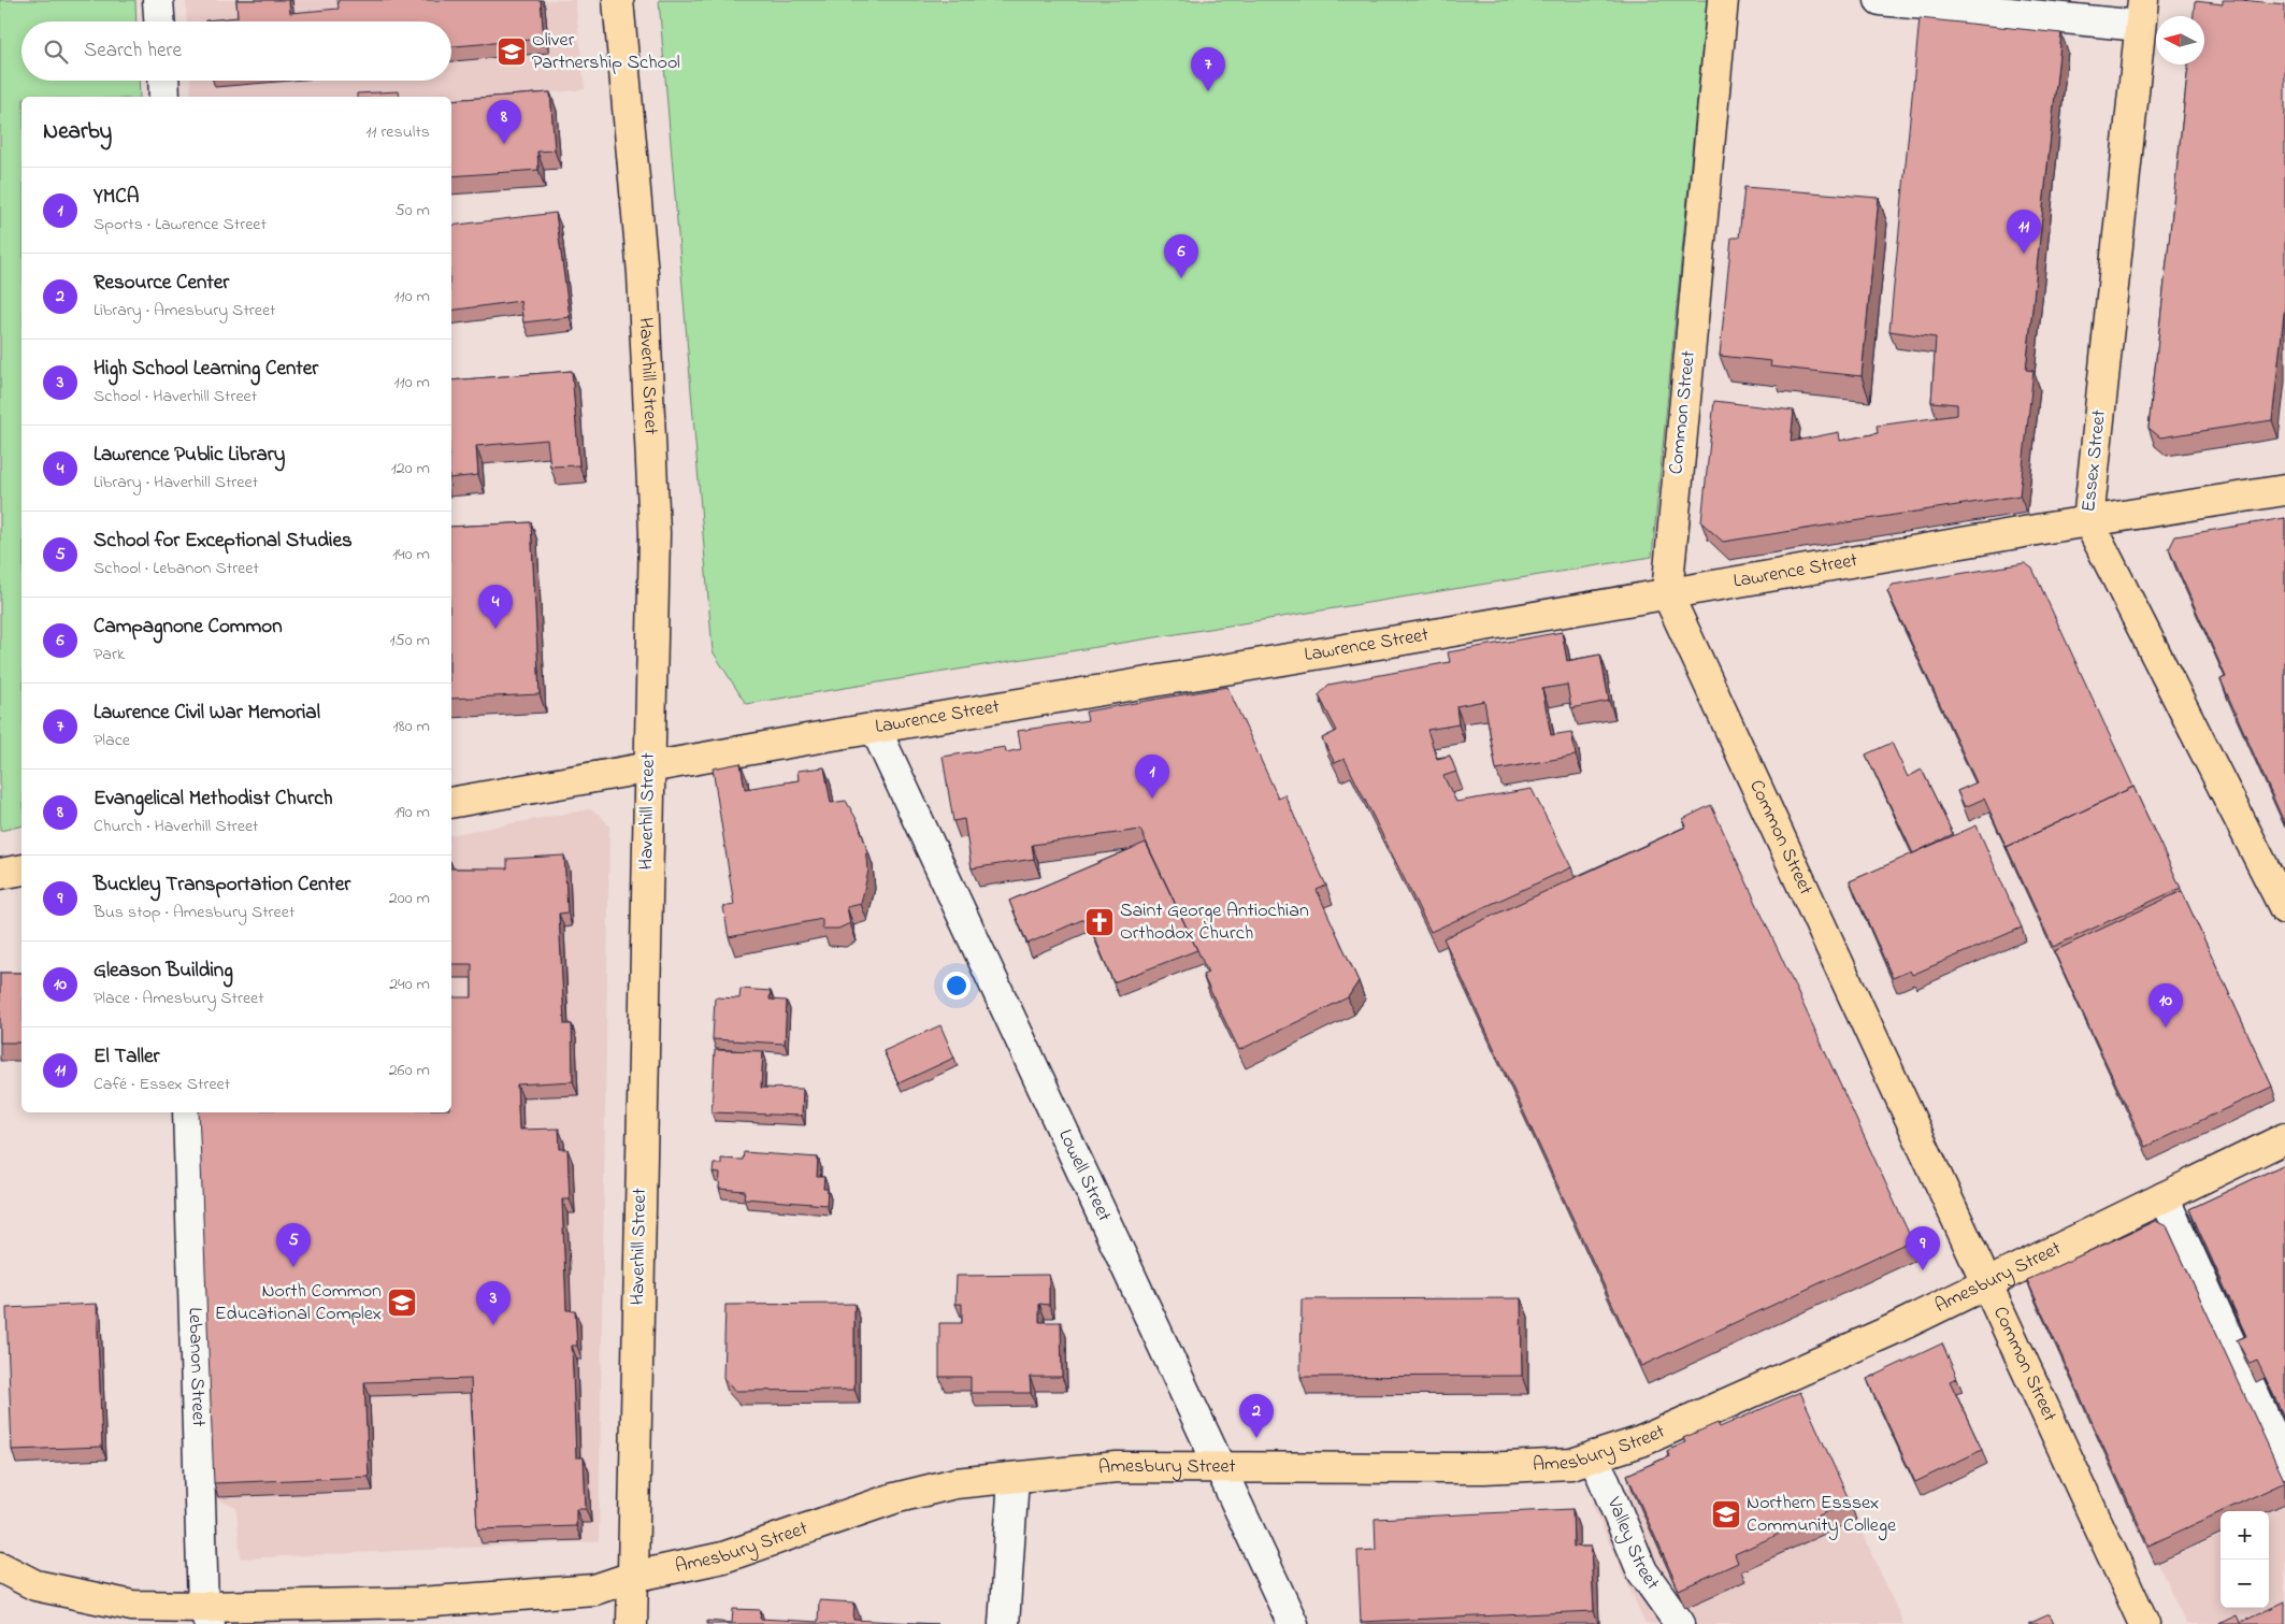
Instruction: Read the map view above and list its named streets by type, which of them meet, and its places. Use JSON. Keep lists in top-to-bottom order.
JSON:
{
  "streets": {
    "main road": [
      "Haverhill Street",
      "Common Street",
      "Essex Street",
      "Lawrence Street",
      "Amesbury Street"
    ],
    "street": ["Lowell Street", "Lebanon Street", "Valley Street"]
  },
  "crossings": [
    ["Haverhill Street", "Lawrence Street"],
    ["Haverhill Street", "Amesbury Street"],
    ["Common Street", "Lawrence Street"],
    ["Common Street", "Amesbury Street"],
    ["Essex Street", "Lawrence Street"],
    ["Lawrence Street", "Lowell Street"],
    ["Lowell Street", "Amesbury Street"],
    ["Amesbury Street", "Lebanon Street"],
    ["Amesbury Street", "Valley Street"]
  ],
  "places": {
    "school or university": ["Oliver Partnership School", "North Common Educational Complex", "Northern Esssex Community College"],
    "church": ["Saint George Antiochian Orthodox Church"]
  },
  "north": "left",
  "page": {
    "search": "Search here",
    "pins": [
      "7",
      "8",
      "11",
      "6",
      "4",
      "1",
      "10",
      "5",
      "9",
      "3",
      "2"
    ],
    "heading": ["Nearby", "11 results"],
    "list": [
      {
        "mark": "1",
        "name": "YMCA",
        "note": "Sports · Lawrence Street",
        "value": "50 m"
      },
      {
        "mark": "2",
        "name": "Resource Center",
        "note": "Library · Amesbury Street",
        "value": "110 m"
      },
      {
        "mark": "3",
        "name": "High School Learning Center",
        "note": "School · Haverhill Street",
        "value": "110 m"
      },
      {
        "mark": "4",
        "name": "Lawrence Public Library",
        "note": "Library · Haverhill Street",
        "value": "120 m"
      },
      {
        "mark": "5",
        "name": "School for Exceptional Studies",
        "note": "School · Lebanon Street",
        "value": "140 m"
      },
      {
        "mark": "6",
        "name": "Campagnone Common",
        "note": "Park",
        "value": "150 m"
      },
      {
        "mark": "7",
        "name": "Lawrence Civil War Memorial",
        "note": "Place",
        "value": "180 m"
      },
      {
        "mark": "8",
        "name": "Evangelical Methodist Church",
        "note": "Church · Haverhill Street",
        "value": "190 m"
      },
      {
        "mark": "9",
        "name": "Buckley Transportation Center",
        "note": "Bus stop · Amesbury Street",
        "value": "200 m"
      },
      {
        "mark": "10",
        "name": "Gleason Building",
        "note": "Place · Amesbury Street",
        "value": "240 m"
      },
      {
        "mark": "11",
        "name": "El Taller",
        "note": "Café · Essex Street",
        "value": "260 m"
      }
    ],
    "map_buttons": ["+", "−"]
  }
}
